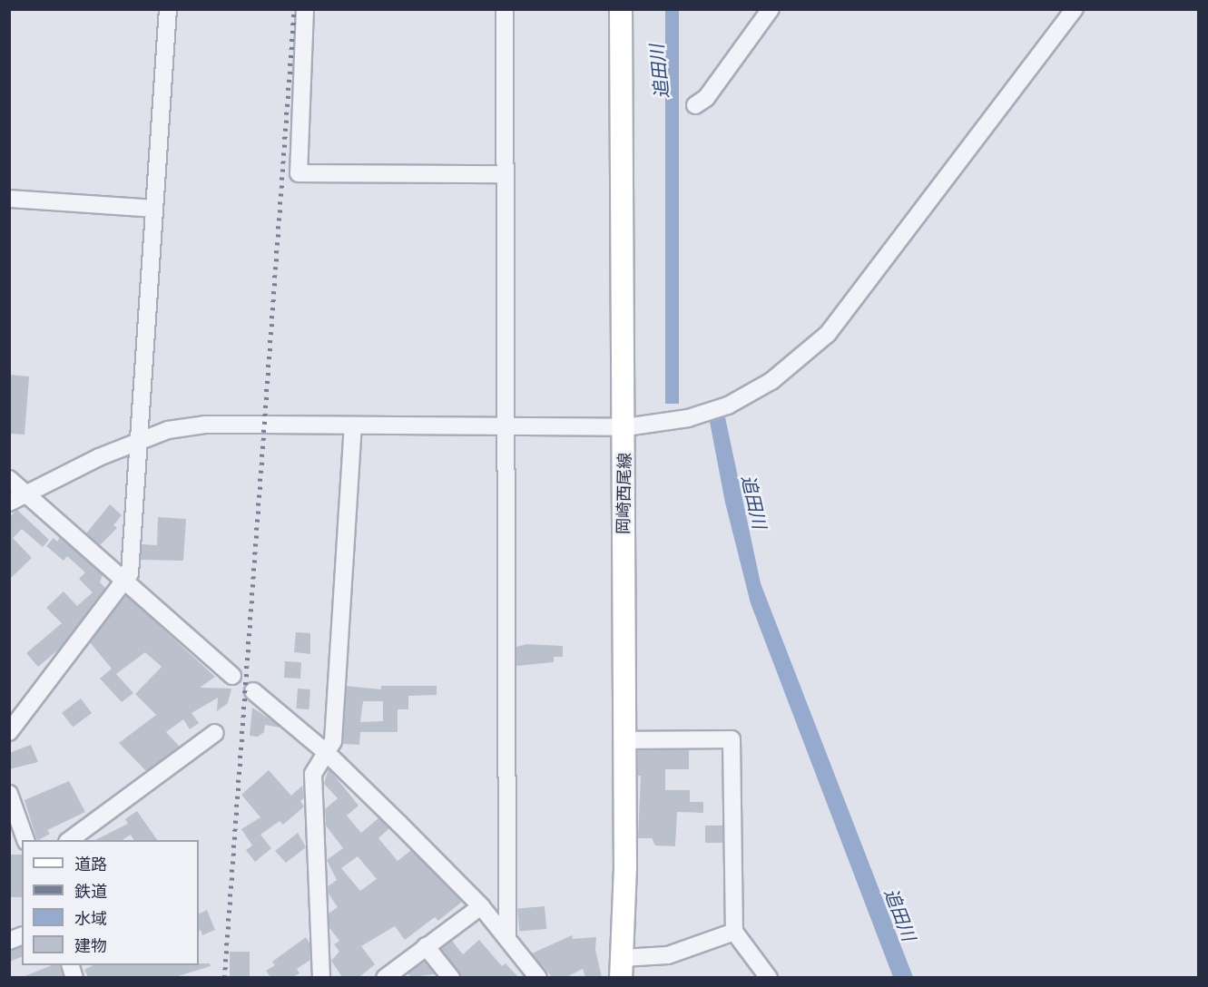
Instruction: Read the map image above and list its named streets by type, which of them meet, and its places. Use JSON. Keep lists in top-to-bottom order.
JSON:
{
  "streets": {
    "main road": ["岡崎西尾線"]
  },
  "water": ["追田川"],
  "legend": [
    "道路",
    "鉄道",
    "水域",
    "建物"
  ]
}
